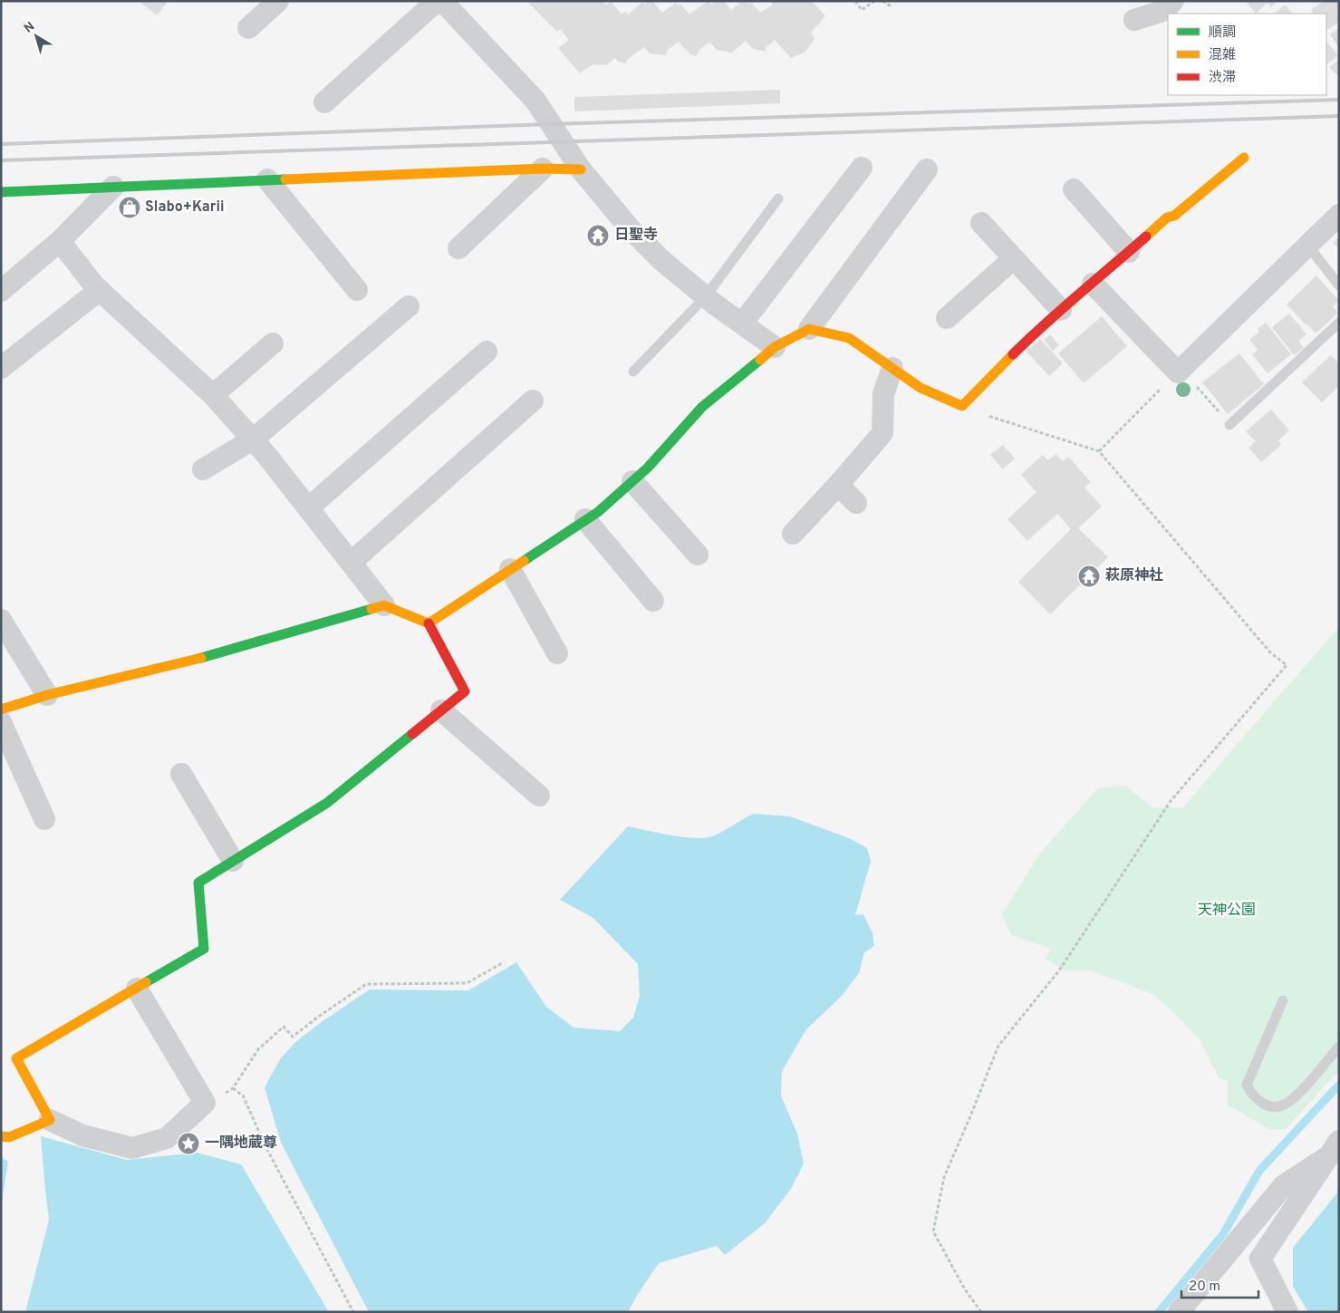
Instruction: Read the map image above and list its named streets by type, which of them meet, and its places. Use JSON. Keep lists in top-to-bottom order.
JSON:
{
  "parks": ["天神公園"],
  "places": {
    "shop": ["Slabo+Karii"],
    "temple": ["日聖寺", "萩原神社"],
    "place": ["一隅地蔵尊"]
  },
  "legend": ["順調", "混雑", "渋滞"],
  "scale_bar": "20 m",
  "north": "top left"
}
